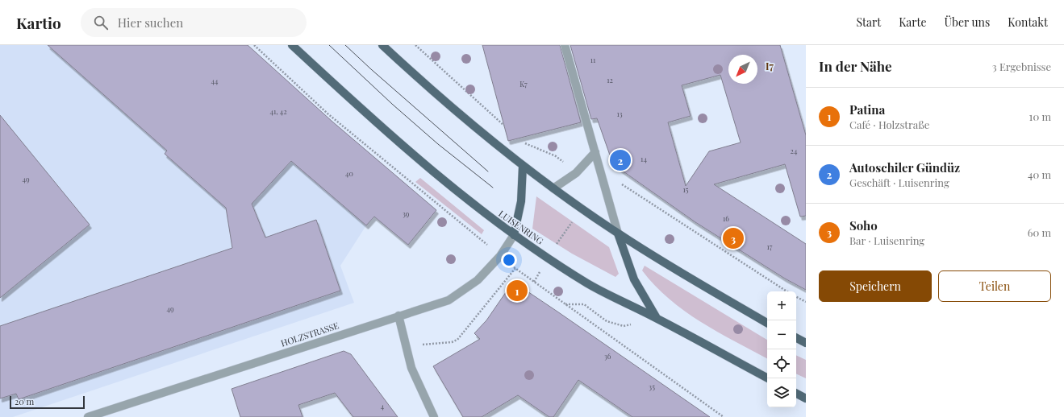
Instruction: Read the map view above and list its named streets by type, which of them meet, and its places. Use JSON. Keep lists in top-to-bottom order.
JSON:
{
  "streets": {
    "main road": ["LUISENRING"],
    "street": ["HOLZSTRASSE"]
  },
  "crossings": [
    ["LUISENRING", "HOLZSTRASSE"]
  ],
  "districts": ["I7"],
  "house_numbers": [
    "11",
    "12",
    "44",
    "K7",
    "41, 42",
    "13",
    "24",
    "14",
    "40",
    "49",
    "15",
    "39",
    "16",
    "17",
    "49",
    "36",
    "35",
    "4"
  ],
  "scale_bar": "20 m",
  "north": "bottom left",
  "page": {
    "header": "Kartio",
    "search": "Hier suchen",
    "nav": [
      "Start",
      "Karte",
      "Über uns",
      "Kontakt"
    ],
    "heading": ["In der Nähe", "3 Ergebnisse"],
    "list": [
      {
        "mark": "1",
        "name": "Patina",
        "note": "Café · Holzstraße",
        "value": "10 m"
      },
      {
        "mark": "2",
        "name": "Autoschiler Gündüz",
        "note": "Geschäft · Luisenring",
        "value": "40 m"
      },
      {
        "mark": "3",
        "name": "Soho",
        "note": "Bar · Luisenring",
        "value": "60 m"
      }
    ],
    "pins": ["2", "3", "1"],
    "buttons": ["Speichern", "Teilen"],
    "map_buttons": ["+", "−"],
    "scale": "20 m"
  }
}
